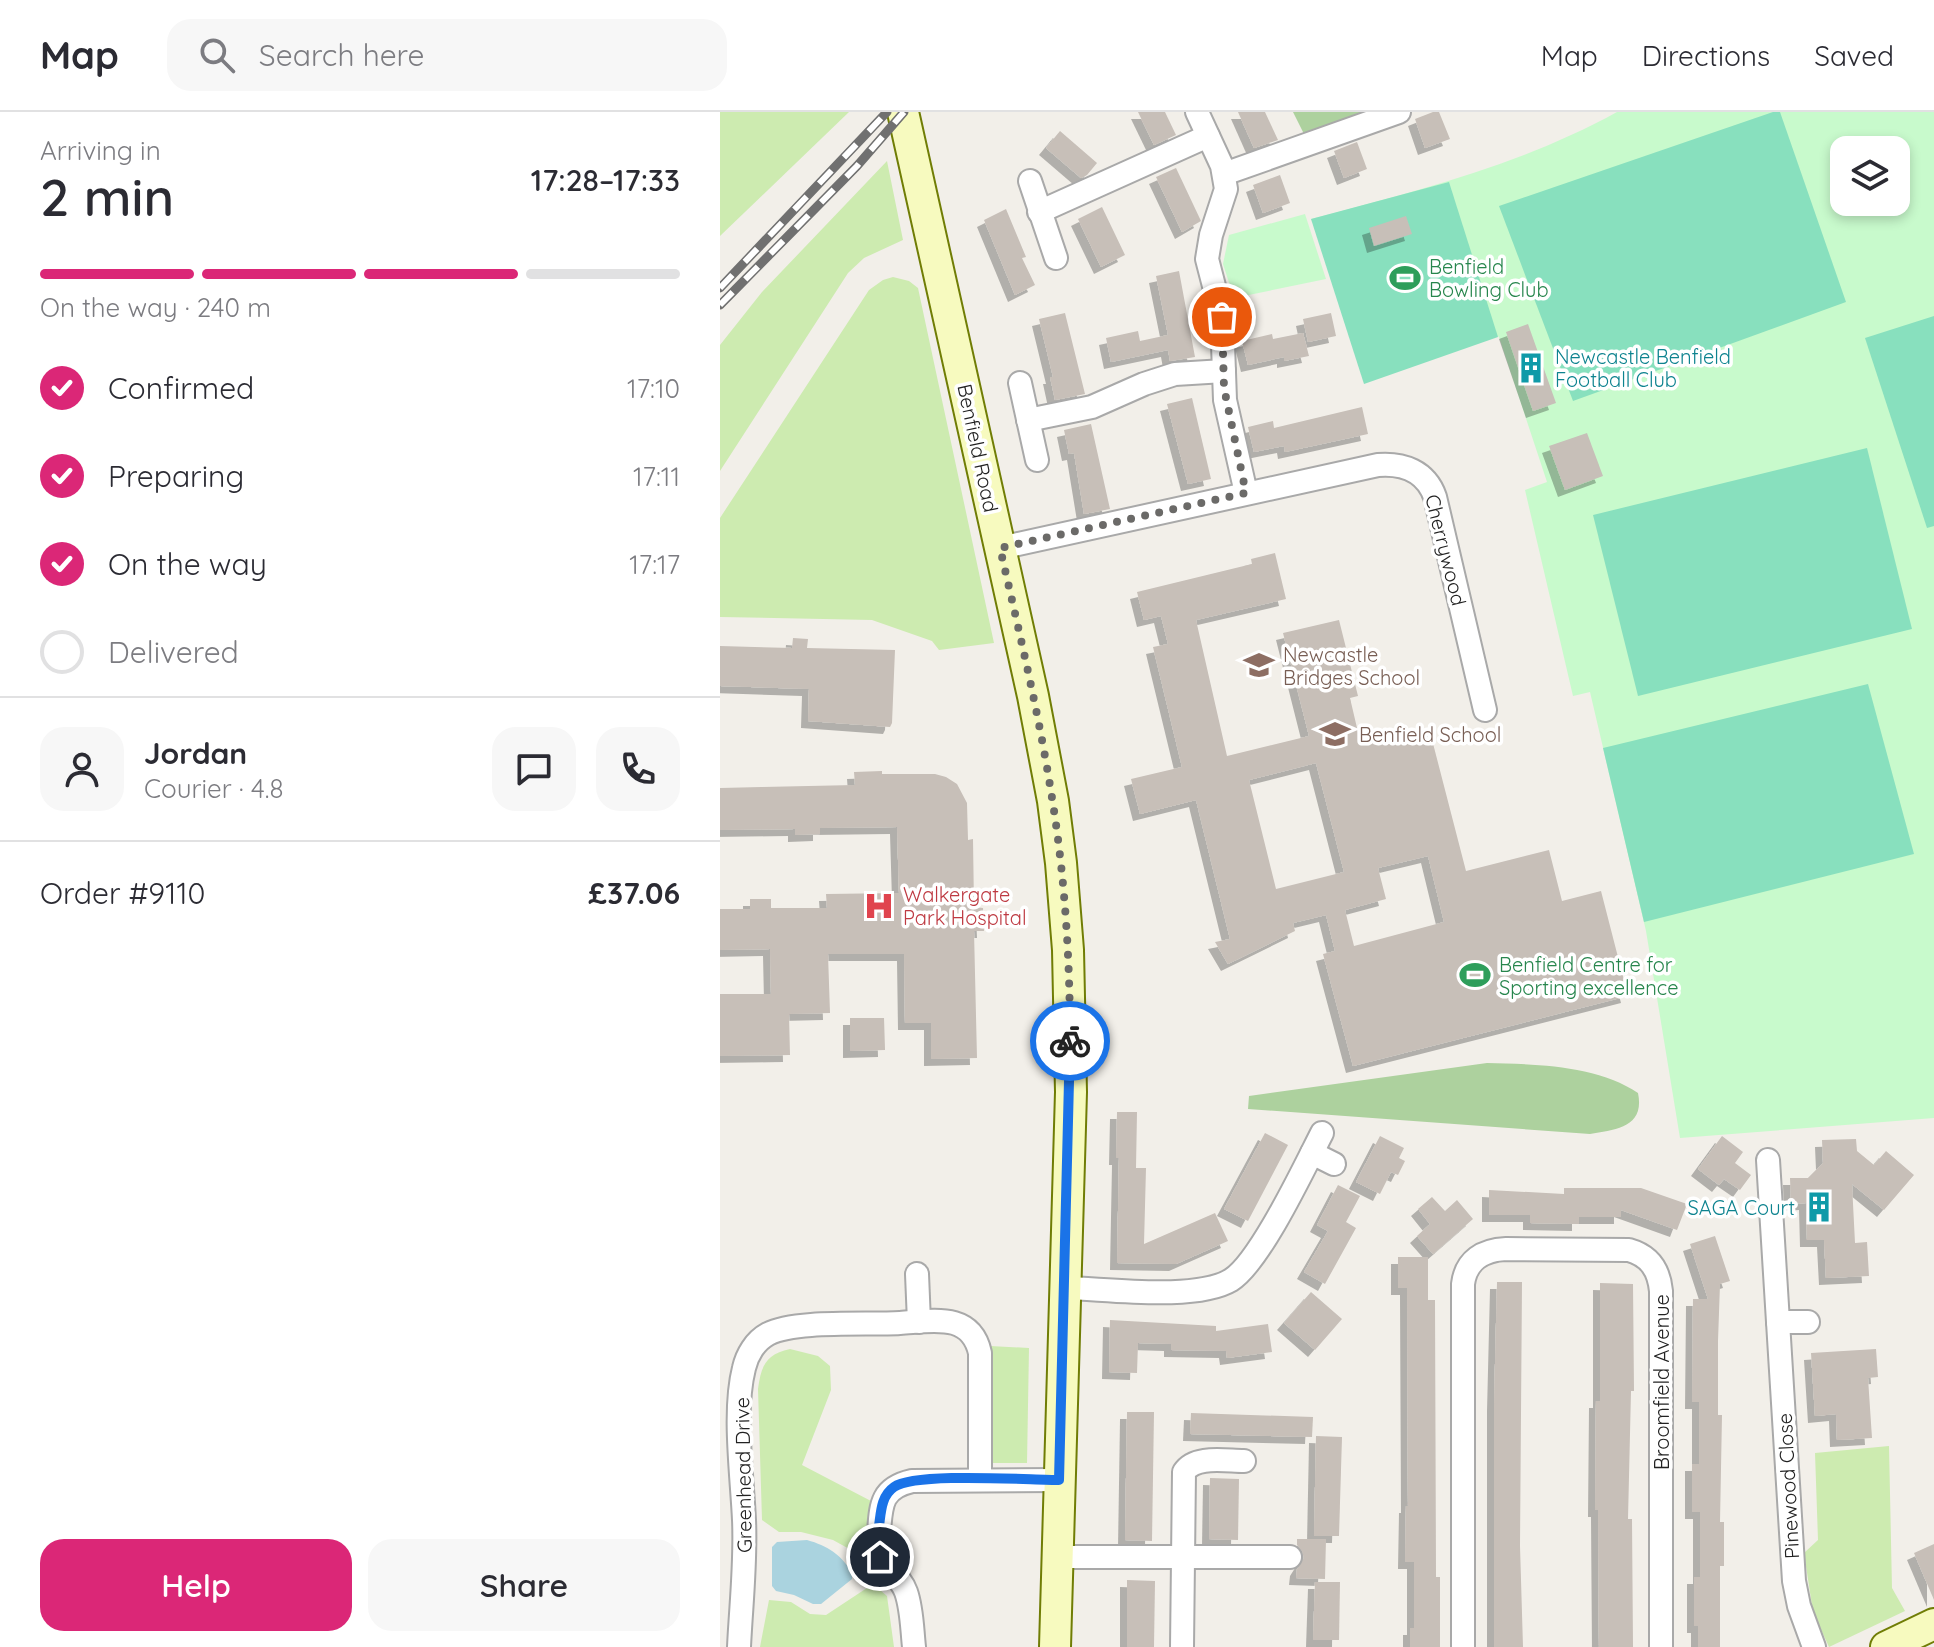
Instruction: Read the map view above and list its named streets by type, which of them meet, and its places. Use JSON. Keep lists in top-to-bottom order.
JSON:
{
  "streets": {
    "street": [
      "Benfield Road",
      "Cherrywood",
      "Broomfield Avenue",
      "Greenhead Drive",
      "Pinewood Close"
    ]
  },
  "crossings": [
    ["Benfield Road", "Cherrywood"]
  ],
  "places": {
    "sports": ["Benfield Bowling Club", "Benfield Centre for Sporting excellence"],
    "building": ["Newcastle Benfield Football Club", "SAGA Court"],
    "school or university": ["Newcastle Bridges School", "Benfield School"],
    "hospital": ["Walkergate Park Hospital"]
  },
  "page": {
    "header": "Map",
    "search": "Search here",
    "nav": ["Map", "Directions", "Saved"],
    "heading": ["2 min", "Arriving in", "17:28–17:33"],
    "panel": [
      "Jordan",
      "Courier · 4.8",
      "Order #9110",
      "£37.06"
    ],
    "bar": "On the way · 240 m",
    "list": [
      ["Confirmed", "17:10"],
      ["Preparing", "17:11"],
      ["On the way", "17:17"],
      "Delivered"
    ],
    "buttons": ["Help", "Share"]
  }
}
